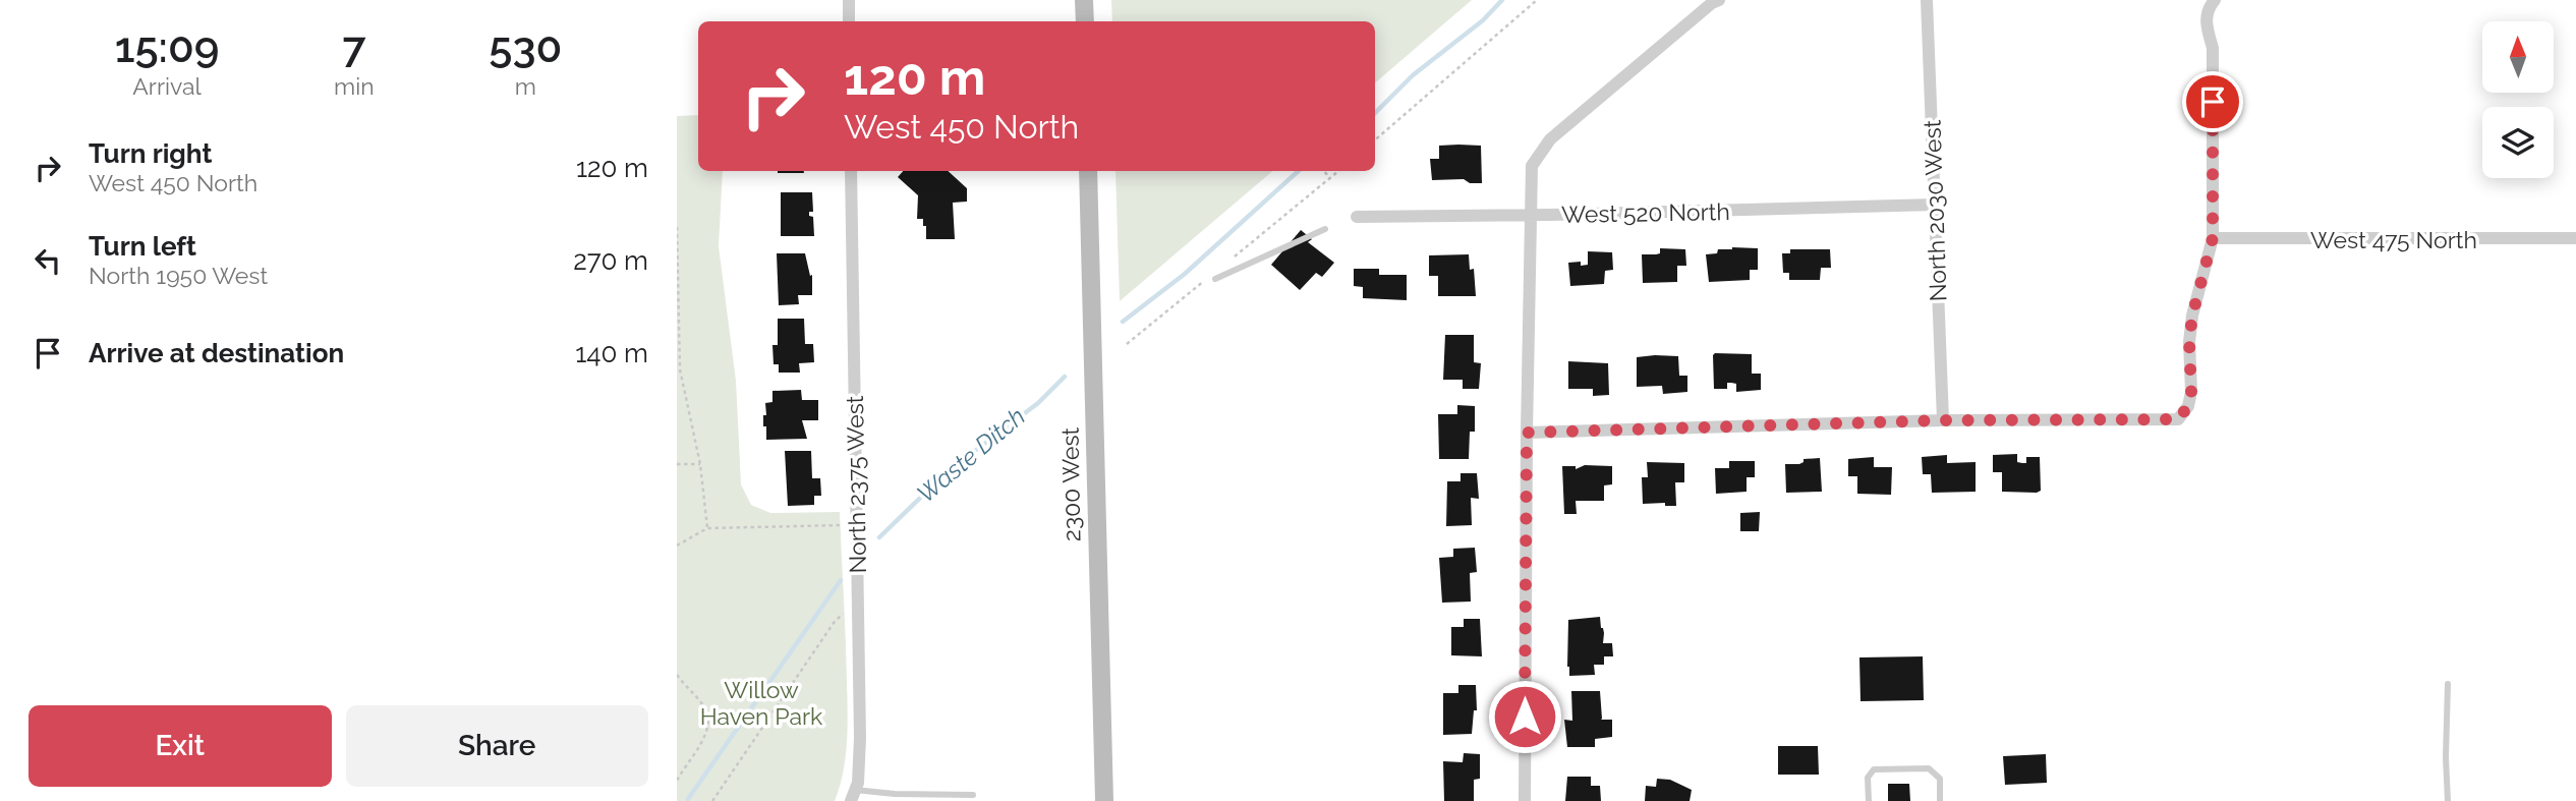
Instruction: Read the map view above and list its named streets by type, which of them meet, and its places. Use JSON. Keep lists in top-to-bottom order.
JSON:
{
  "streets": {
    "main road": ["2300 West"],
    "street": [
      "North 2030 West",
      "West 520 North",
      "West 475 North",
      "North 2375 West"
    ]
  },
  "crossings": [
    ["North 2030 West", "West 520 North"]
  ],
  "water": ["Waste Ditch"],
  "parks": ["Willow Haven Park"],
  "north": "top",
  "page": {
    "eta": [
      "15:09",
      "Arrival",
      "7",
      "min",
      "530",
      "m"
    ],
    "turn": ["120 m", "West 450 North"],
    "list": [
      {
        "name": "Turn right",
        "note": "West 450 North",
        "value": "120 m"
      },
      {
        "name": "Turn left",
        "note": "North 1950 West",
        "value": "270 m"
      },
      {
        "name": "Arrive at destination",
        "value": "140 m"
      }
    ],
    "buttons": ["Exit", "Share"]
  }
}
